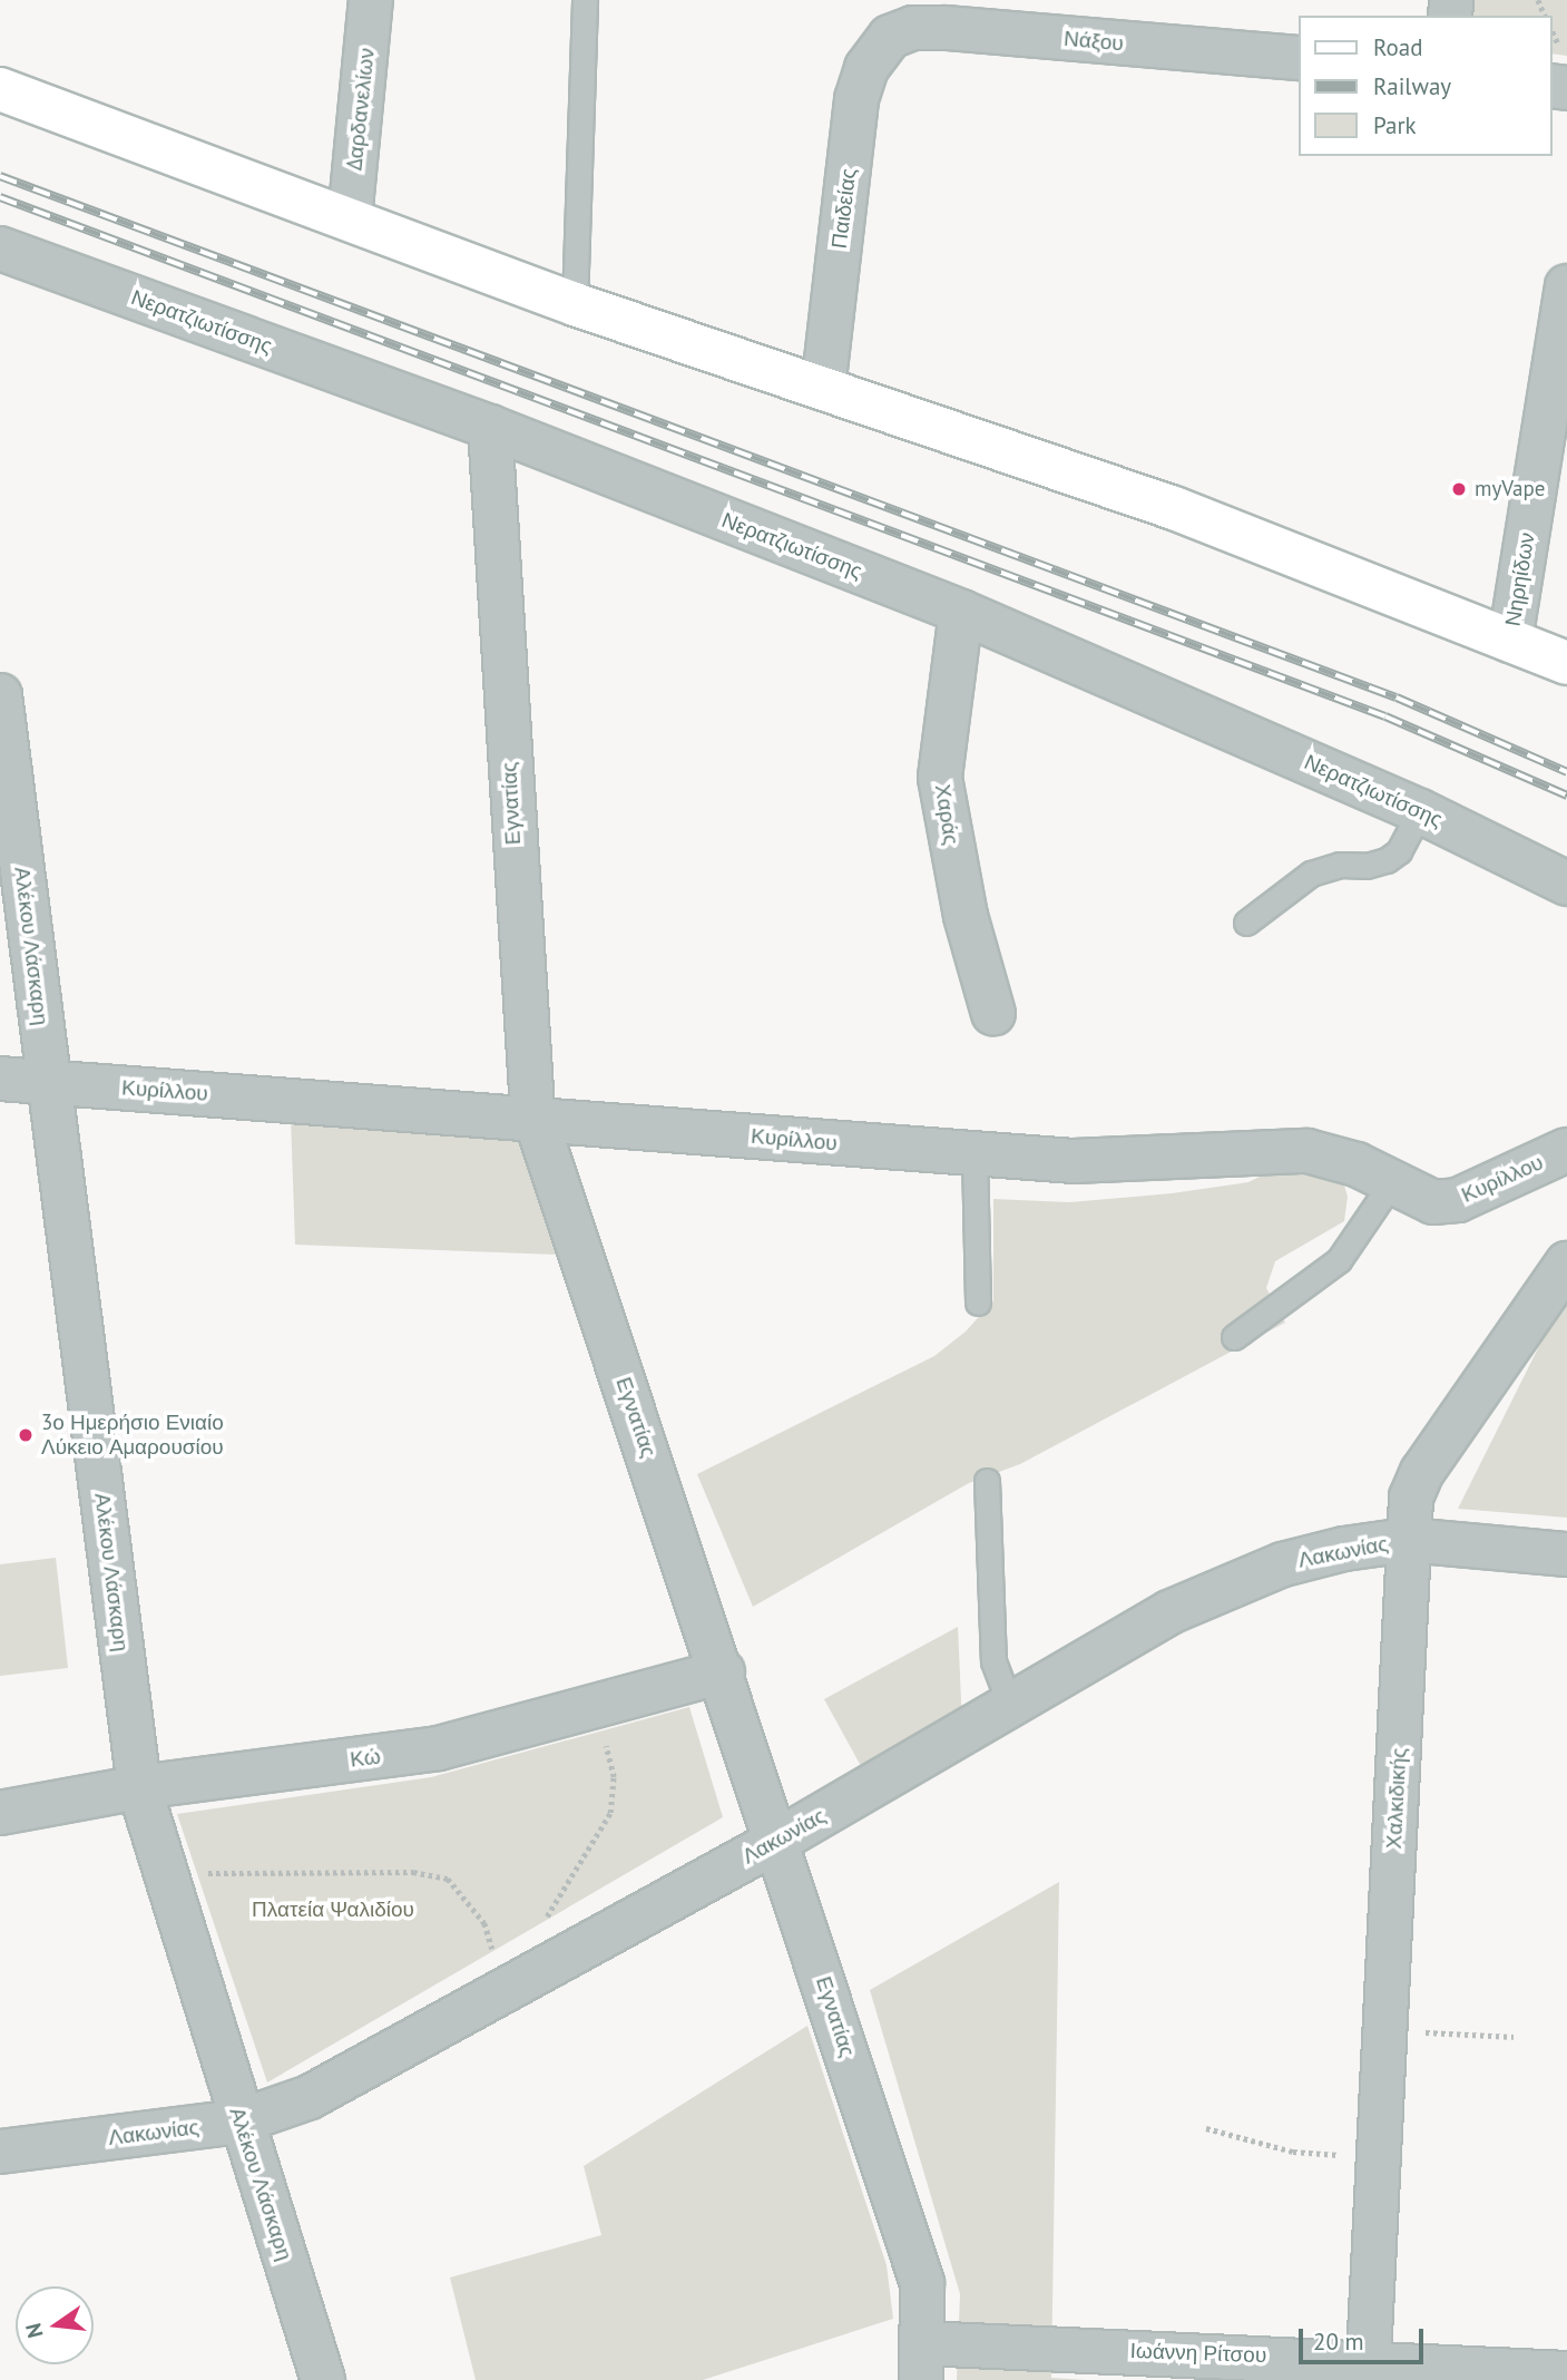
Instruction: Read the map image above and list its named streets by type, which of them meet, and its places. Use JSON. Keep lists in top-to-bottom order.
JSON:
{
  "streets": {
    "street": [
      "Νάξου",
      "Δαρδανελίων",
      "Παιδείας",
      "Νερατζιωτίσσης",
      "Νηρηίδων",
      "Εγνατίας",
      "Χαράς",
      "Αλέκου Λάσκαρη",
      "Κυρίλλου",
      "Λακωνίας",
      "Κώ",
      "Χαλκιδικής",
      "Ιωάννη Ρίτσου"
    ]
  },
  "crossings": [
    ["Νάξου", "Παιδείας"],
    ["Νερατζιωτίσσης", "Εγνατίας"],
    ["Νερατζιωτίσσης", "Χαράς"],
    ["Εγνατίας", "Κυρίλλου"],
    ["Εγνατίας", "Λακωνίας"],
    ["Εγνατίας", "Κώ"],
    ["Εγνατίας", "Ιωάννη Ρίτσου"],
    ["Αλέκου Λάσκαρη", "Κυρίλλου"],
    ["Αλέκου Λάσκαρη", "Λακωνίας"],
    ["Αλέκου Λάσκαρη", "Κώ"],
    ["Λακωνίας", "Χαλκιδικής"],
    ["Χαλκιδικής", "Ιωάννη Ρίτσου"]
  ],
  "parks": ["Πλατεία Ψαλιδίου"],
  "places": ["myVape", "3ο Ημερήσιο Ενιαίο Λύκειο Αμαρουσίου"],
  "legend": ["Road", "Railway", "Park"],
  "scale_bar": "20 m",
  "north": "left"
}
